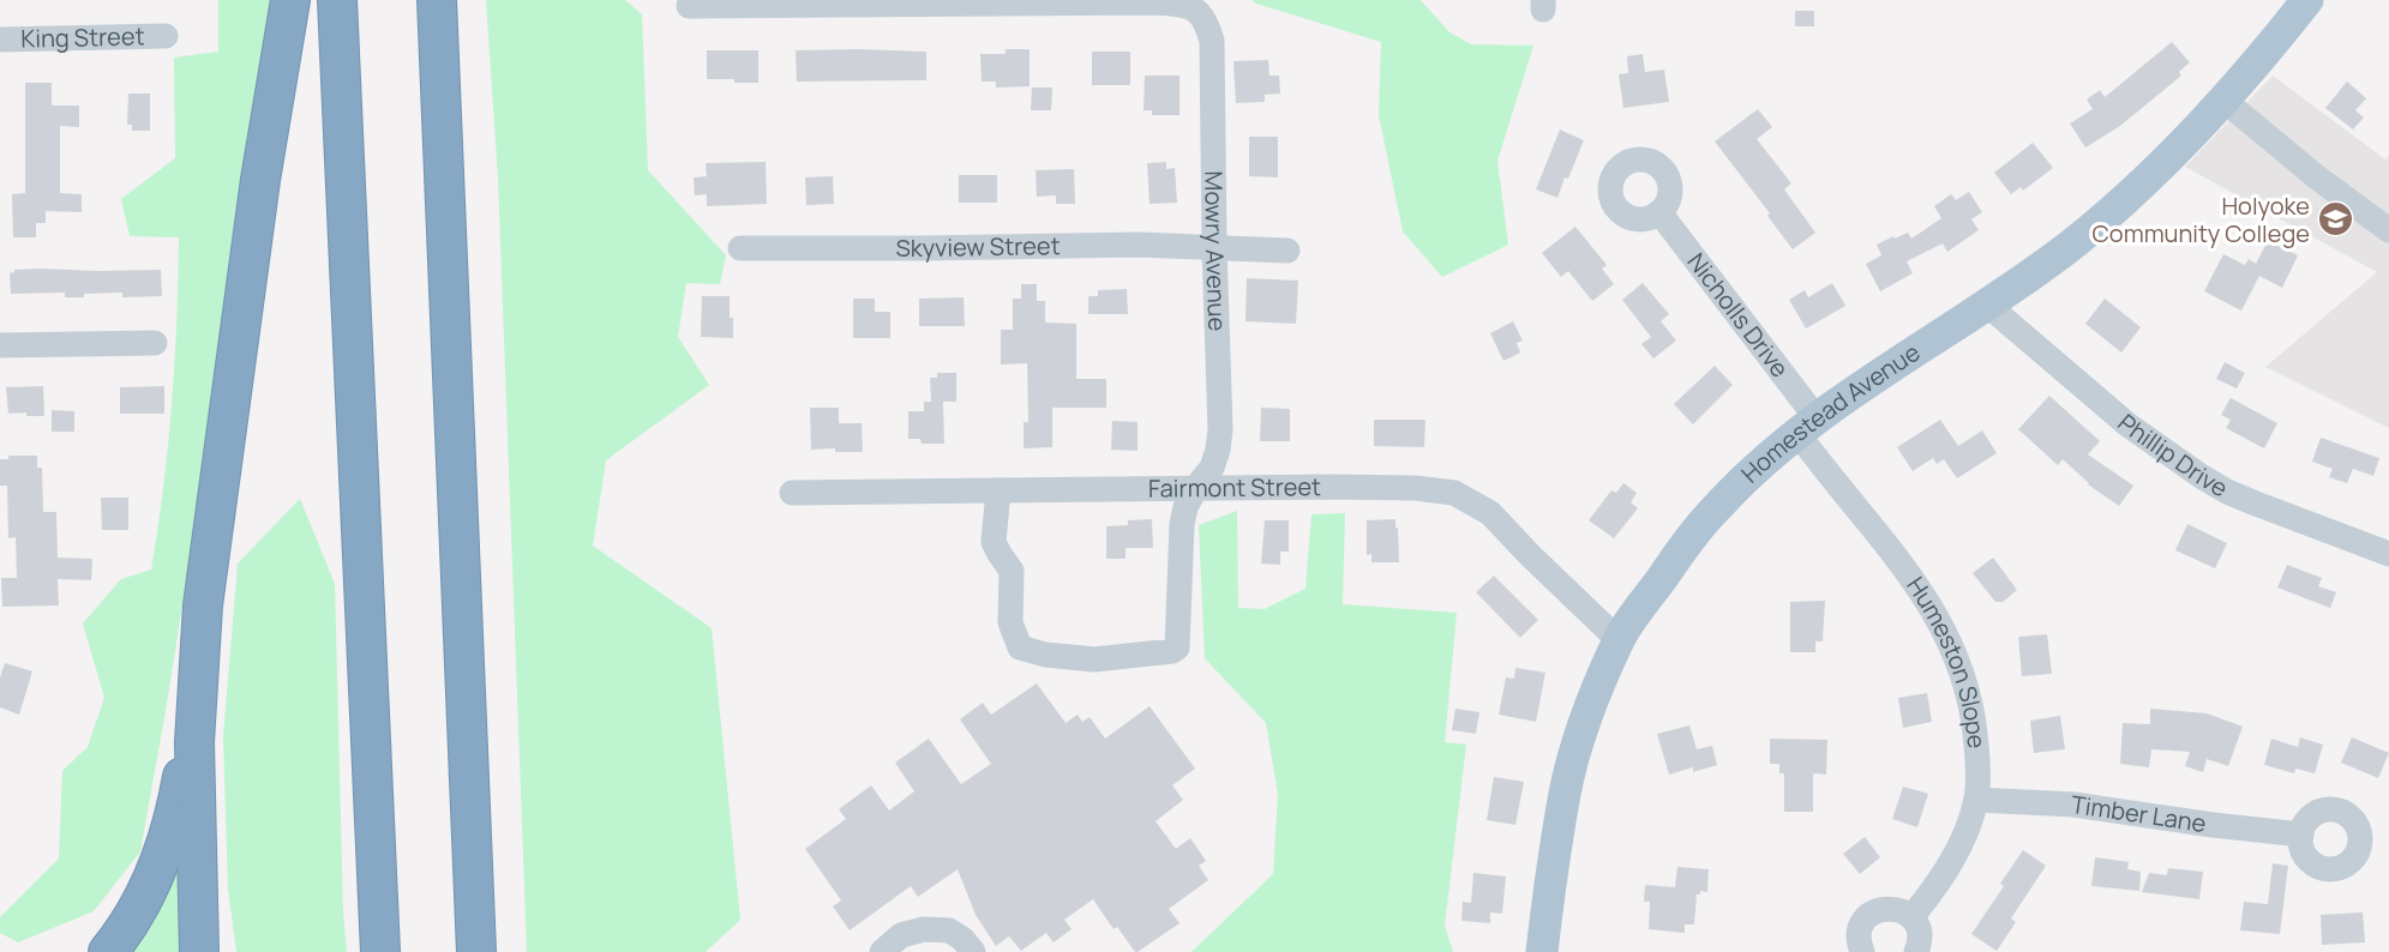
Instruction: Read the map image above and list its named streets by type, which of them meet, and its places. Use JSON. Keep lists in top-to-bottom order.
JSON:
{
  "streets": {
    "main road": ["Homestead Avenue"],
    "street": [
      "King Street",
      "Skyview Street",
      "Mowry Avenue",
      "Nicholls Drive",
      "Phillip Drive",
      "Fairmont Street",
      "Humeston Slope",
      "Timber Lane"
    ]
  },
  "crossings": [
    ["Skyview Street", "Mowry Avenue"],
    ["Mowry Avenue", "Fairmont Street"],
    ["Nicholls Drive", "Homestead Avenue"],
    ["Nicholls Drive", "Humeston Slope"],
    ["Homestead Avenue", "Phillip Drive"],
    ["Homestead Avenue", "Fairmont Street"],
    ["Homestead Avenue", "Humeston Slope"],
    ["Humeston Slope", "Timber Lane"]
  ],
  "places": {
    "school or university": ["Holyoke Community College"]
  }
}
